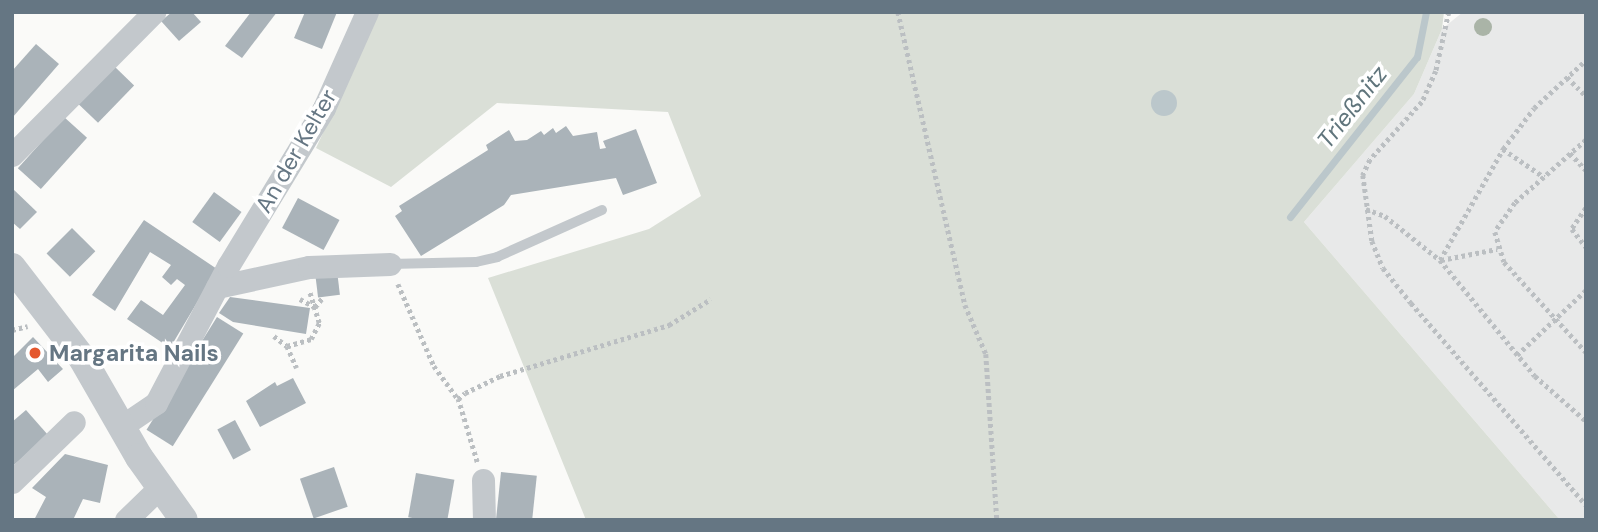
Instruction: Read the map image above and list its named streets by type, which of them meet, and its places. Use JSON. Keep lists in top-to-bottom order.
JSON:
{
  "streets": {
    "street": ["An der Kelter"]
  },
  "water": ["Trießnitz"],
  "places": ["Margarita Nails"]
}
